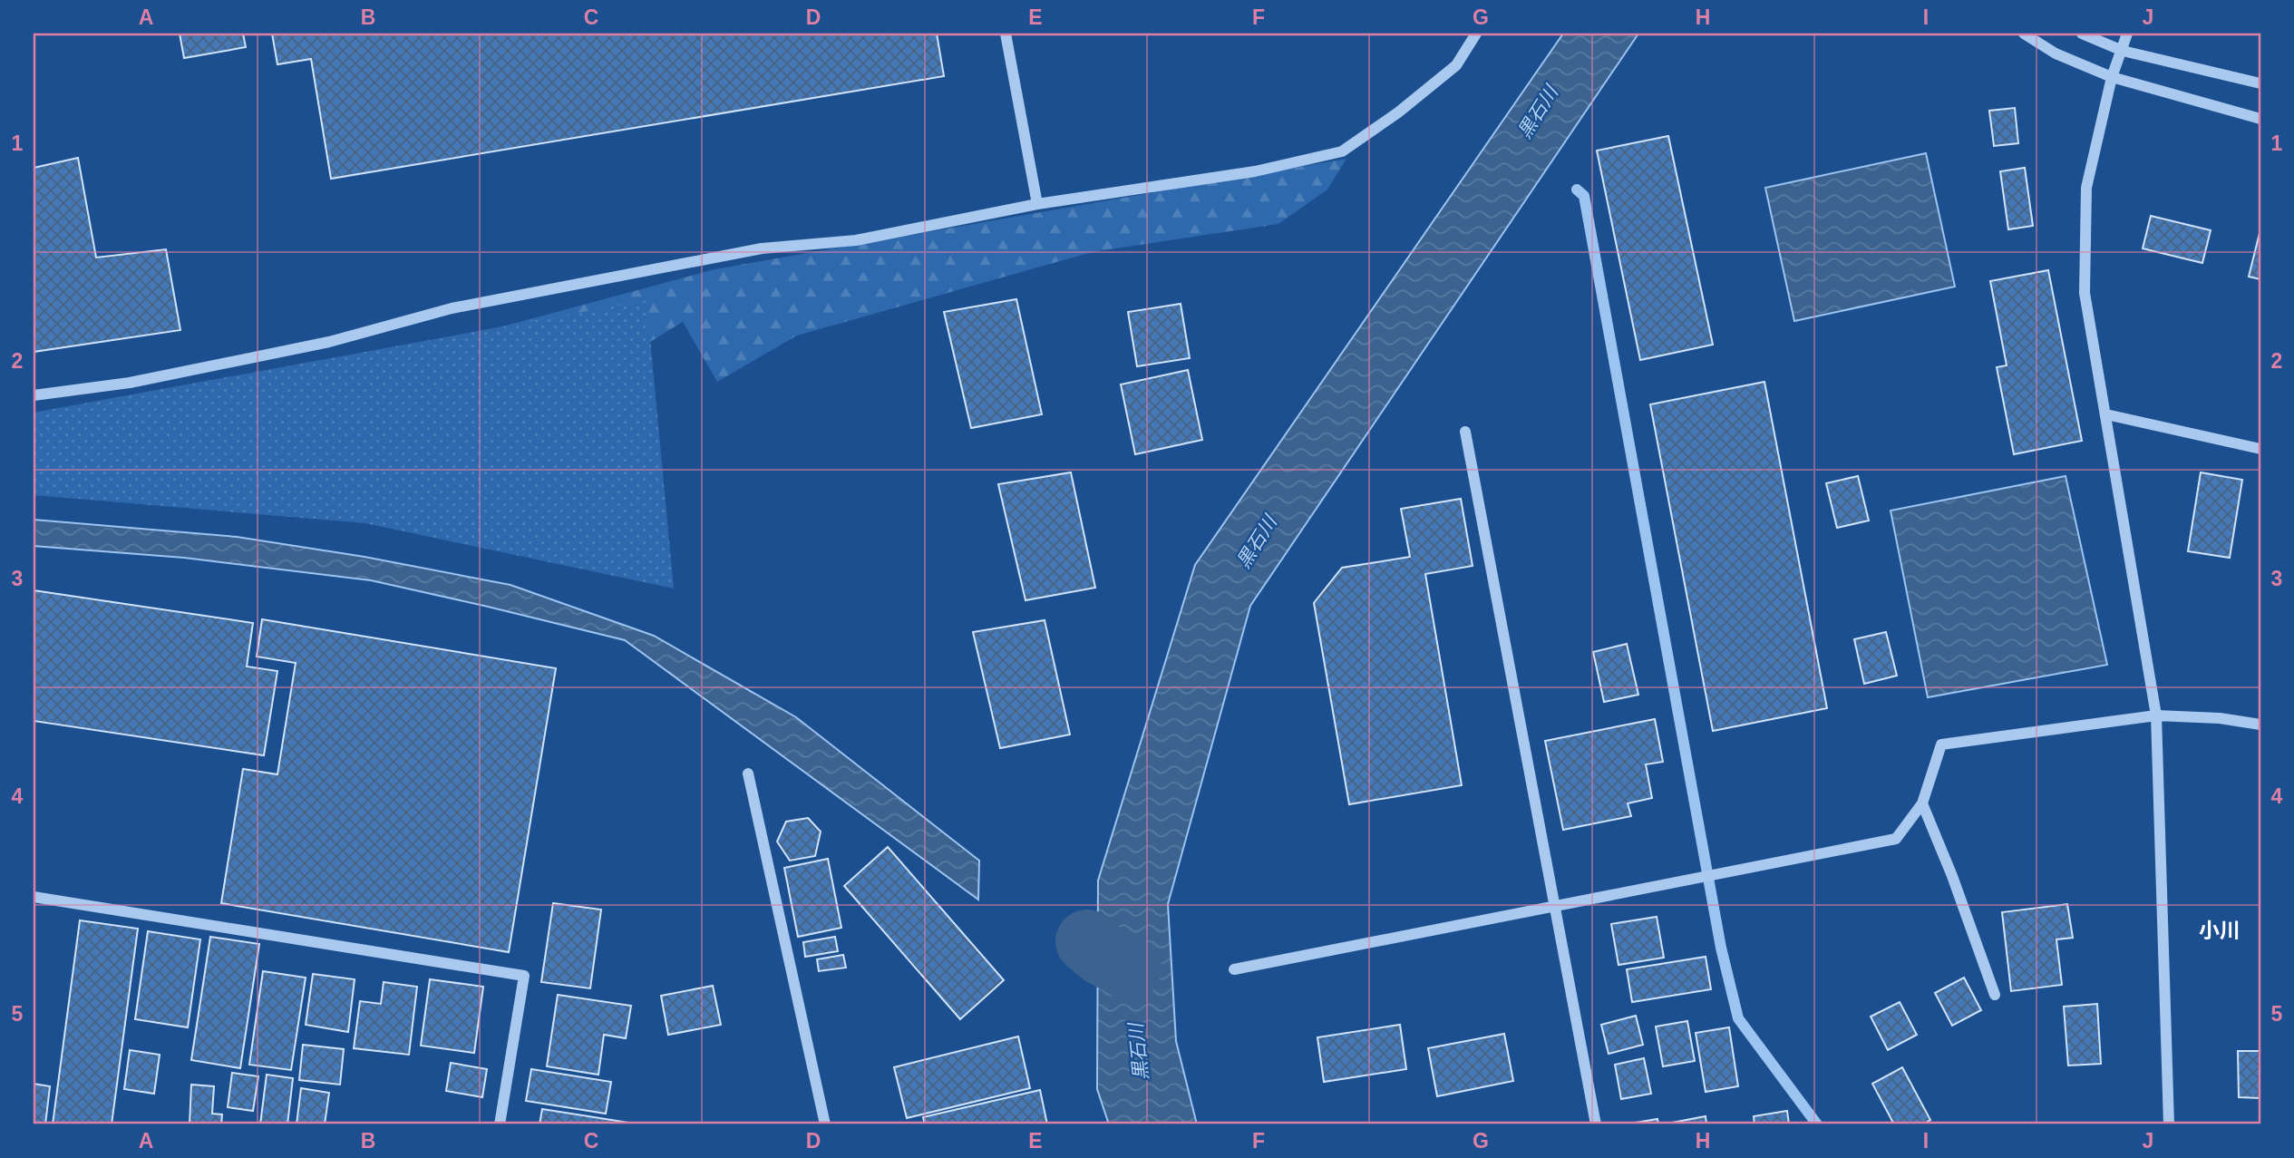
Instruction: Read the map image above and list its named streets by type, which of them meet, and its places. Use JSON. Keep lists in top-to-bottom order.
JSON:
{
  "districts": ["小川"],
  "water": ["黒石川"],
  "grid": {
    "columns": [
      "A",
      "B",
      "C",
      "D",
      "E",
      "F",
      "G",
      "H",
      "I",
      "J"
    ],
    "rows": [
      "1",
      "2",
      "3",
      "4",
      "5"
    ]
  }
}
